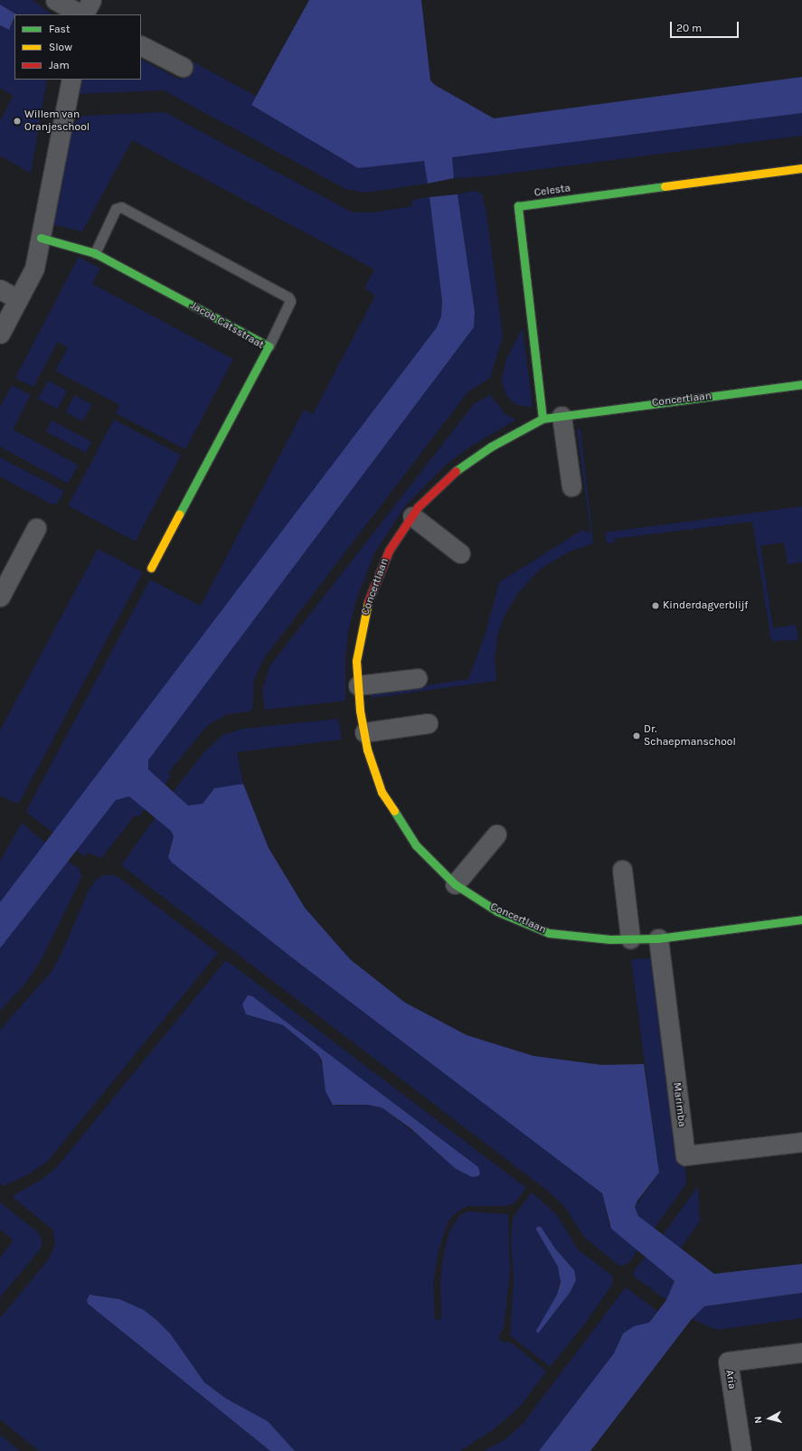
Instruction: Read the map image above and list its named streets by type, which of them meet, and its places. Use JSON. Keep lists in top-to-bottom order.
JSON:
{
  "streets": {
    "street": [
      "Celesta",
      "Jacob Catsstraat",
      "Concertlaan",
      "Marimba",
      "Aria"
    ]
  },
  "crossings": [
    ["Celesta", "Concertlaan"],
    ["Concertlaan", "Marimba"]
  ],
  "places": ["Willem van Oranjeschool", "Kinderdagverblijf", "Dr. Schaepmanschool"],
  "legend": ["Fast", "Slow", "Jam"],
  "scale_bar": "20 m",
  "north": "left"
}
